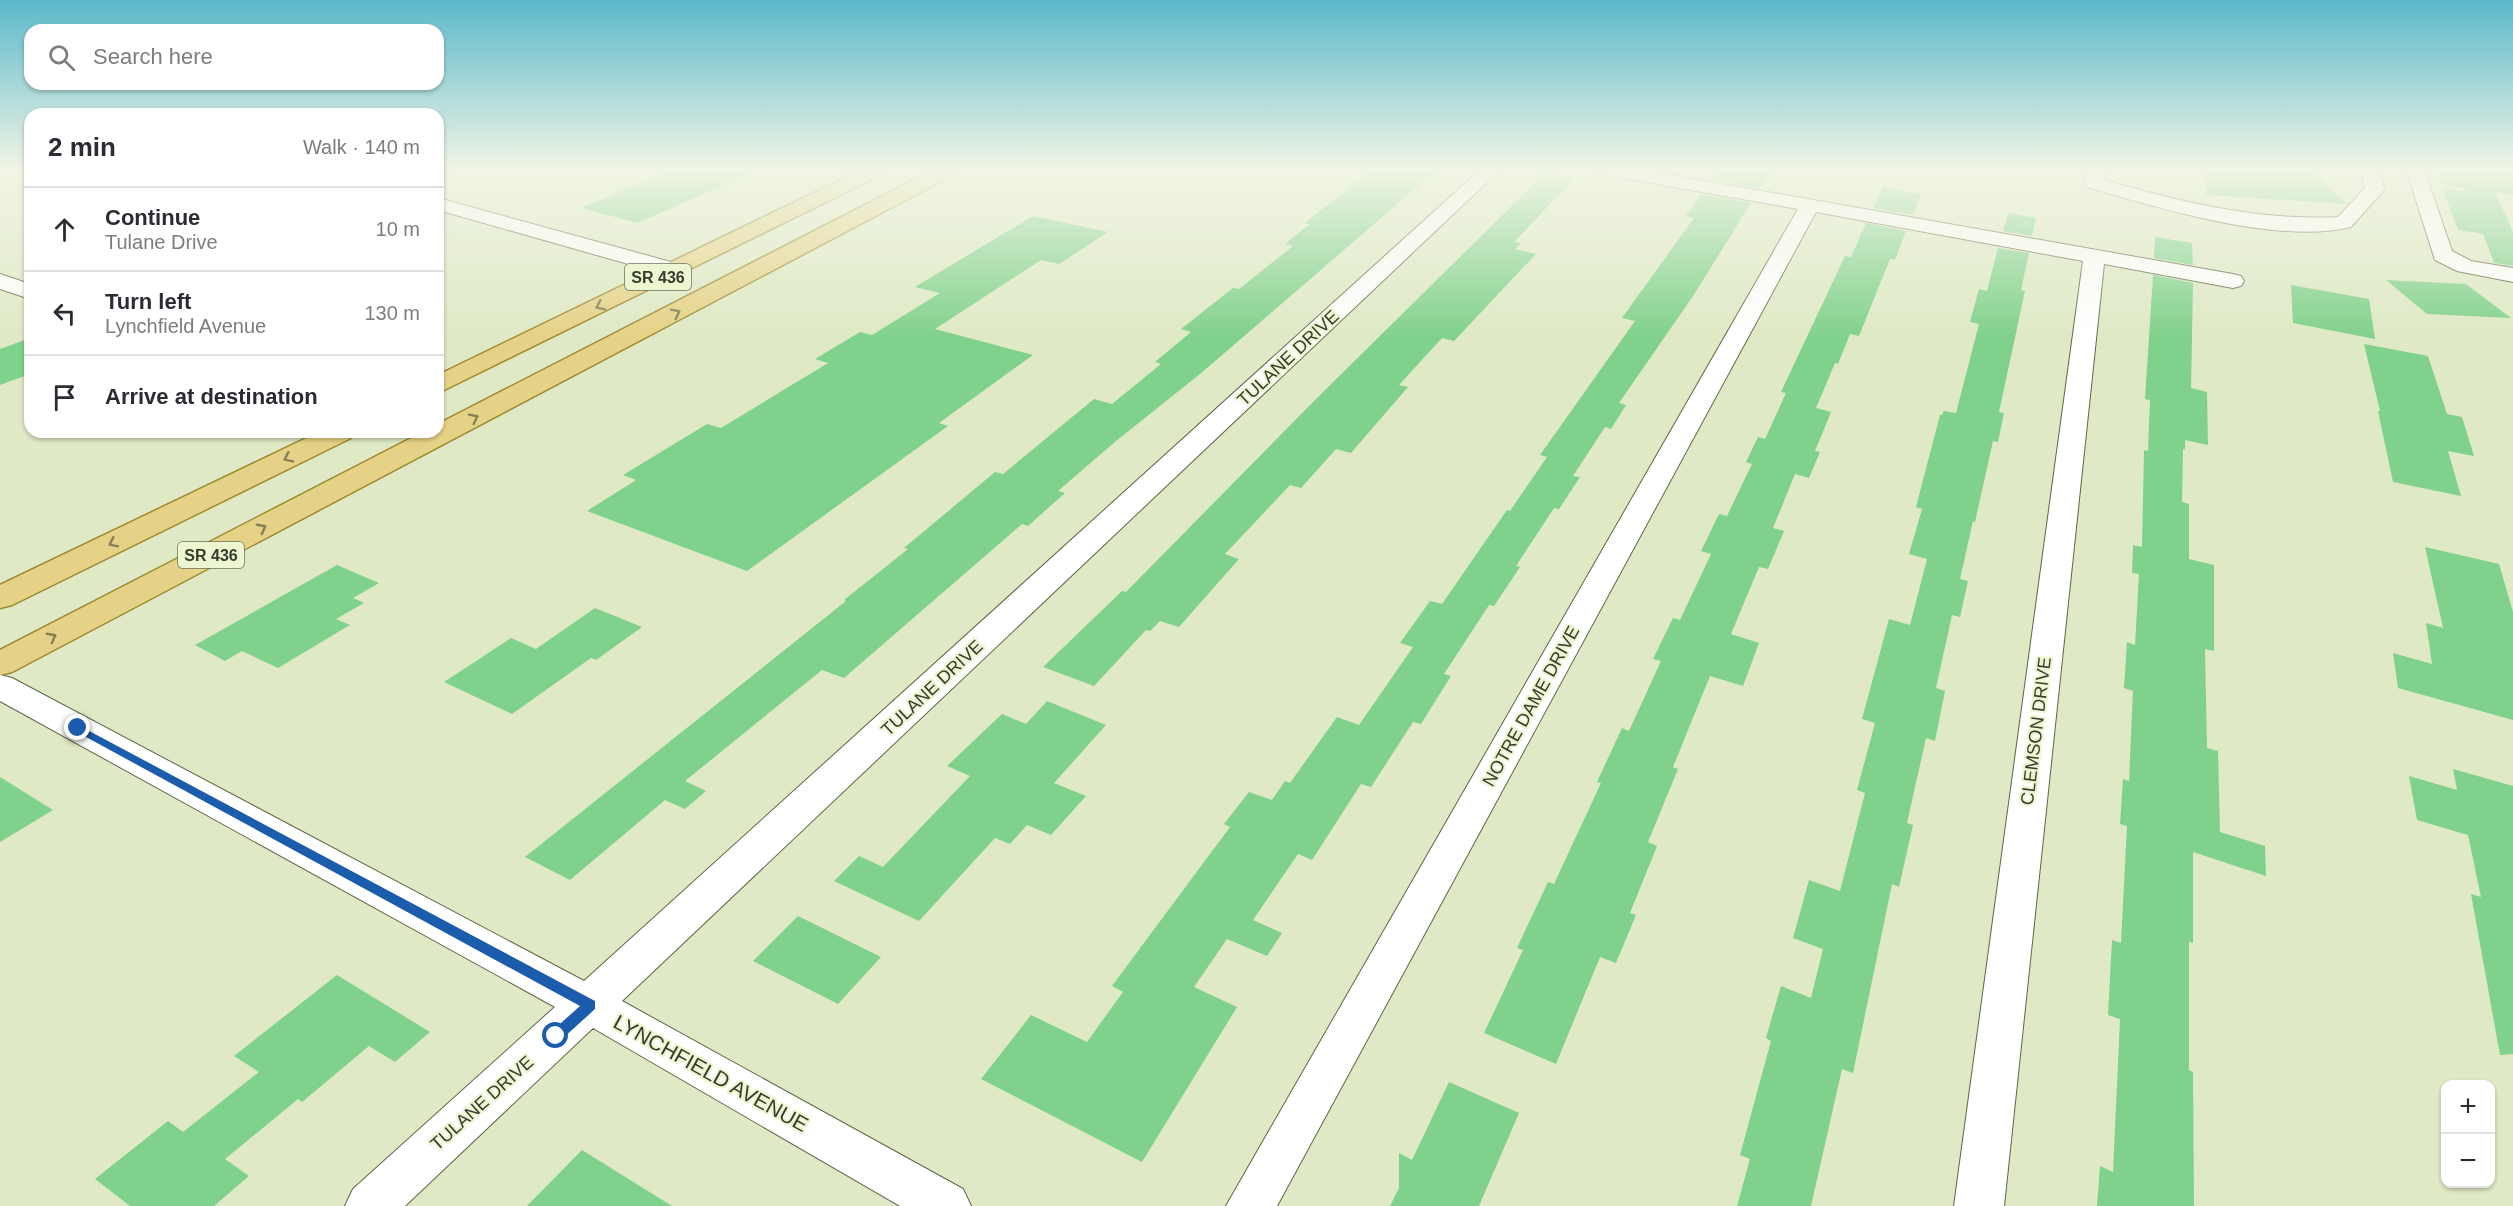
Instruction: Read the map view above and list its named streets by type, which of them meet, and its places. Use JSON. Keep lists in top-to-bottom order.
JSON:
{
  "streets": {
    "main road": ["SR 436"],
    "street": [
      "TULANE DRIVE",
      "NOTRE DAME DRIVE",
      "CLEMSON DRIVE",
      "LYNCHFIELD AVENUE"
    ]
  },
  "crossings": [
    ["TULANE DRIVE", "LYNCHFIELD AVENUE"]
  ],
  "page": {
    "search": "Search here",
    "heading": ["2 min", "Walk · 140 m"],
    "list": [
      ["Continue", "Tulane Drive", "10 m"],
      ["Turn left", "Lynchfield Avenue", "130 m"],
      "Arrive at destination"
    ],
    "map_buttons": ["+", "−"]
  }
}
